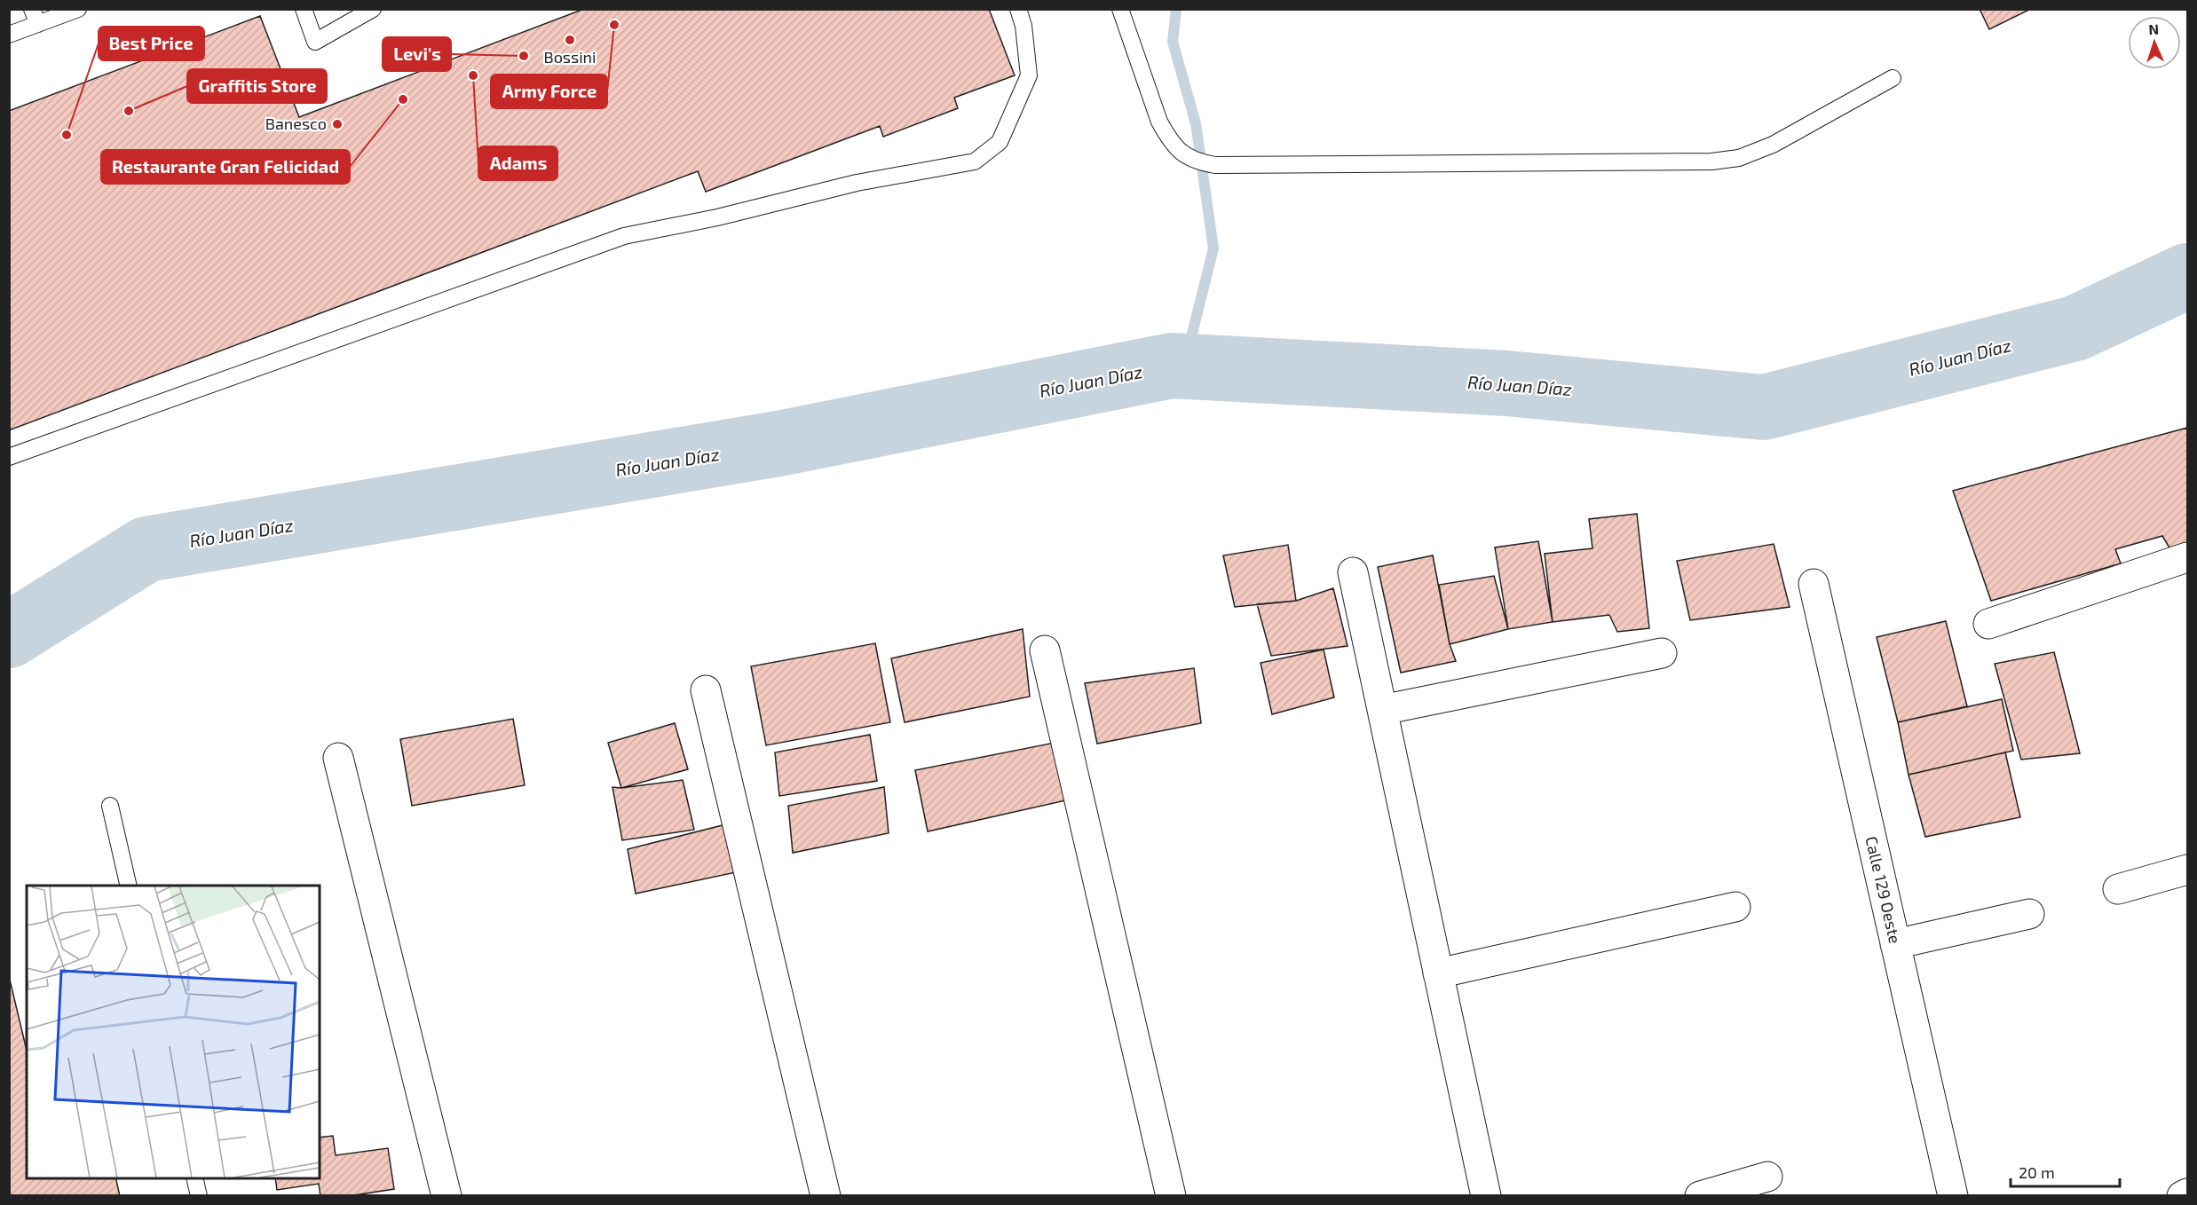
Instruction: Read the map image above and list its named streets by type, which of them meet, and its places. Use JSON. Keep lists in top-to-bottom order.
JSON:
{
  "streets": {
    "street": ["Calle 129 Oeste"]
  },
  "water": ["Río Juan Díaz"],
  "places": [
    "Army Force",
    "Bossini",
    "Levi's",
    "Adams",
    "Restaurante Gran Felicidad",
    "Graffitis Store",
    "Banesco",
    "Best Price"
  ],
  "scale_bar": "20 m",
  "north": "top"
}
